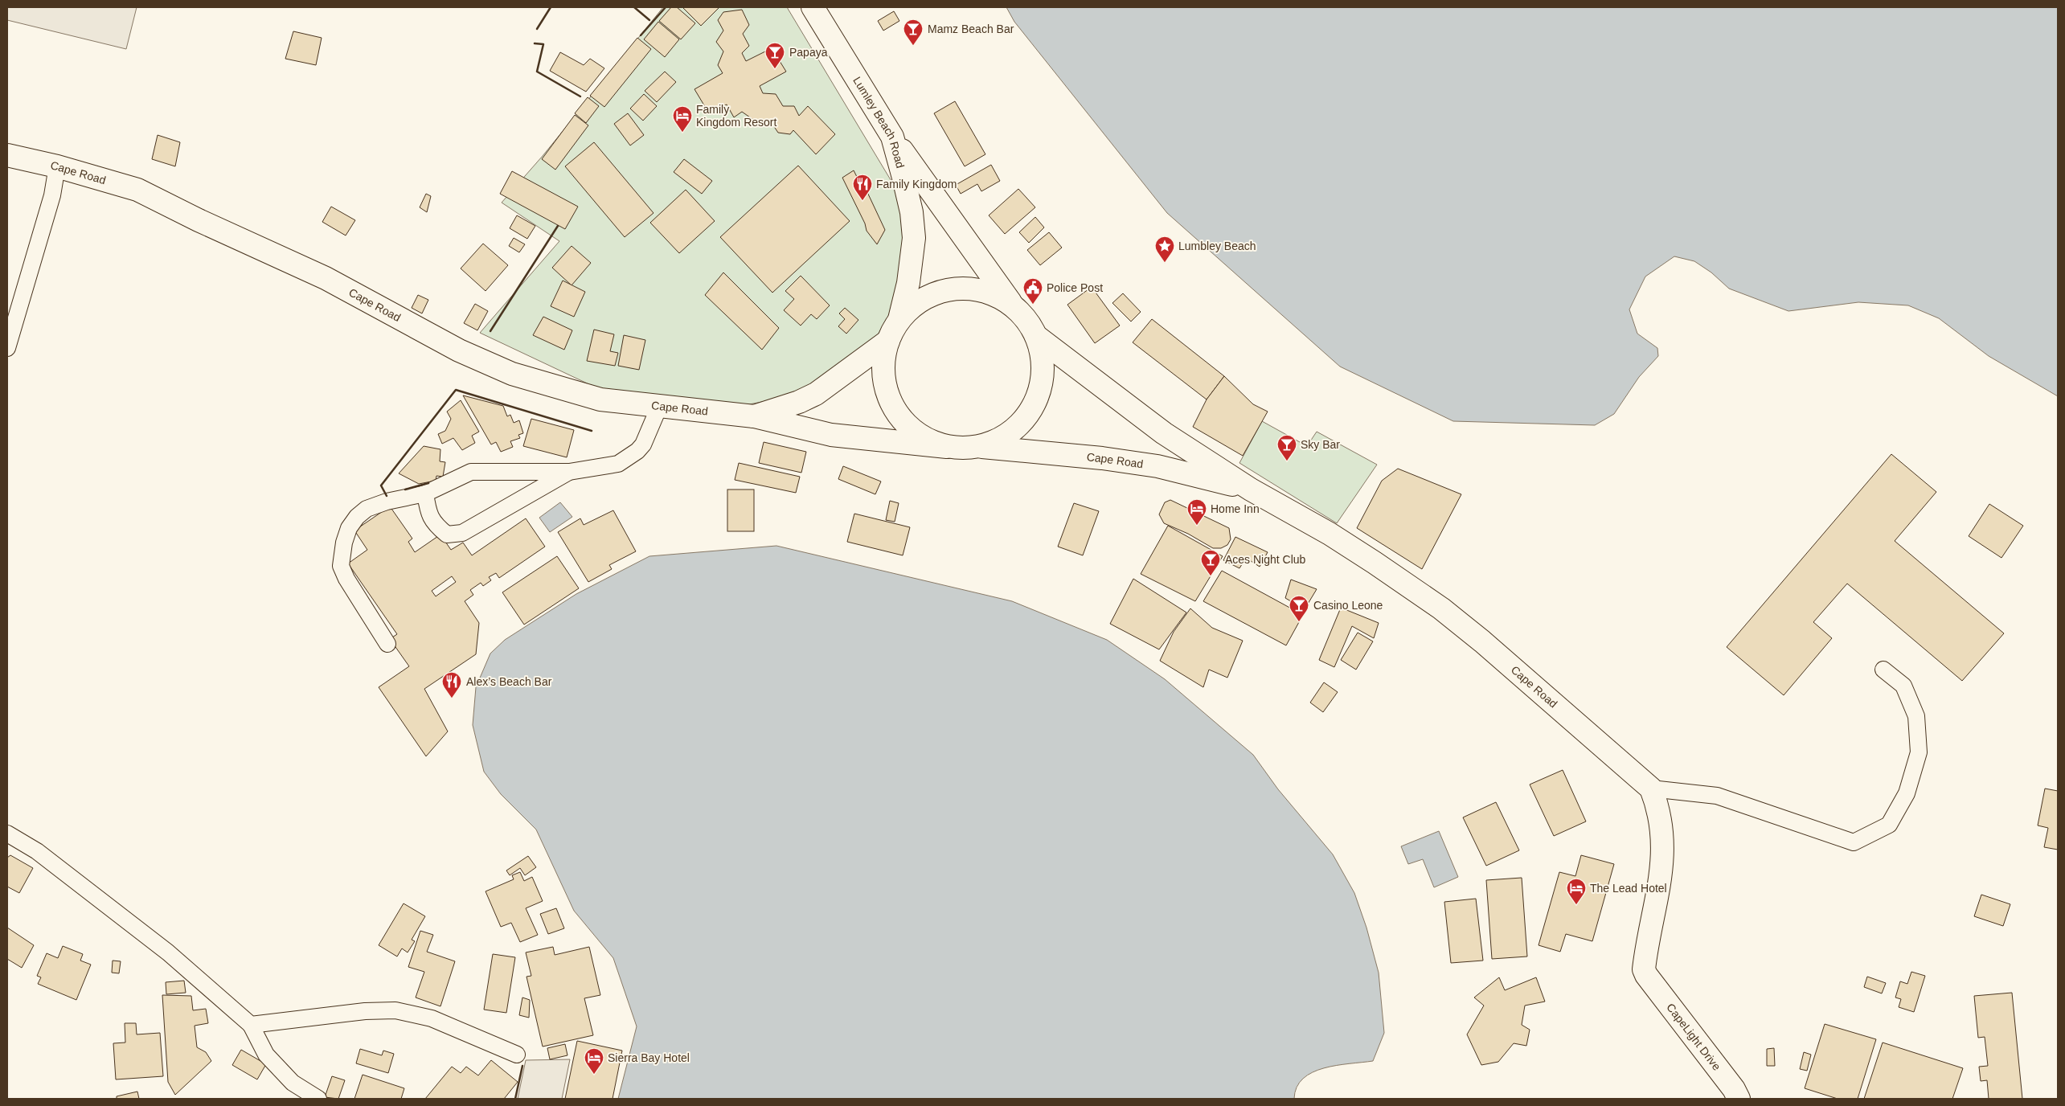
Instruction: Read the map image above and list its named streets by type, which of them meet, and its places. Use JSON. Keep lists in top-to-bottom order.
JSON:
{
  "streets": {
    "main road": ["Lumley Beach Road", "Cape Road", "CapeLight Drive"]
  },
  "crossings": [
    ["Cape Road", "CapeLight Drive"]
  ],
  "places": {
    "bar": [
      "Mamz Beach Bar",
      "Papaya",
      "Sky Bar",
      "Aces Night Club",
      "Casino Leone"
    ],
    "hotel": [
      "Family Kingdom Resort",
      "Home Inn",
      "The Lead Hotel",
      "Sierra Bay Hotel"
    ],
    "restaurant": ["Family Kingdom", "Alex’s Beach Bar"],
    "place": ["Lumbley Beach"],
    "public building": ["Police Post"]
  }
}
